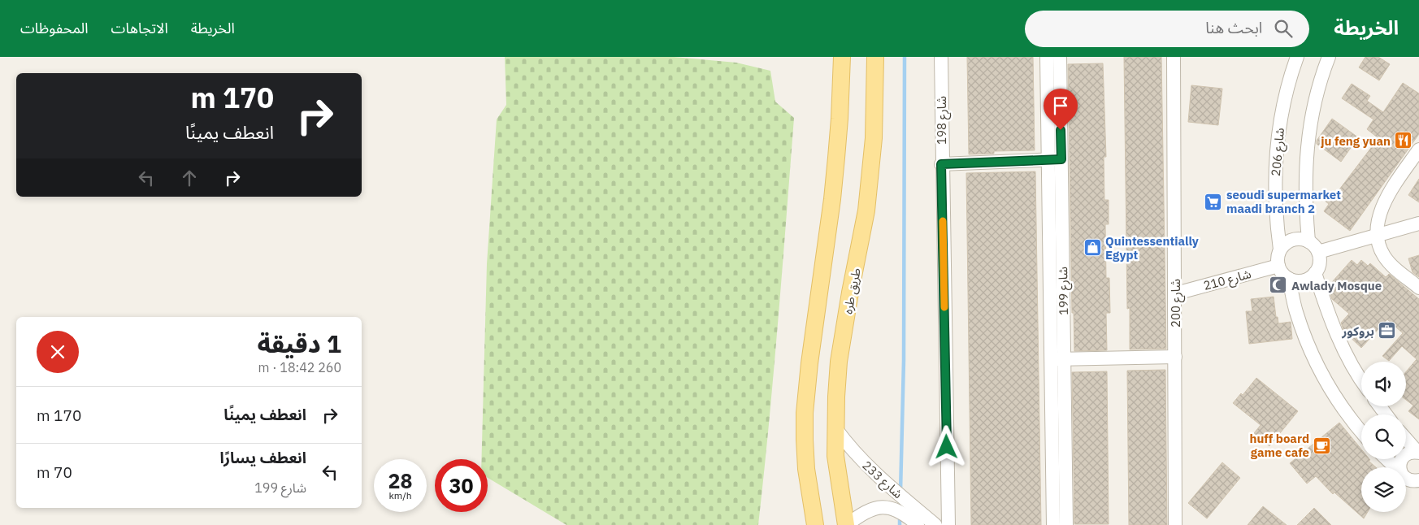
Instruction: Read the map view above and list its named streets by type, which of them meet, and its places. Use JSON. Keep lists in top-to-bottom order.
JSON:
{
  "streets": {
    "main road": ["طريق طره"],
    "street": [
      "شارع 198",
      "شارع 206",
      "شارع 210",
      "شارع 199",
      "شارع 200",
      "شارع 233"
    ]
  },
  "crossings": [
    ["شارع 206", "شارع 210"],
    ["شارع 210", "شارع 200"],
    ["طريق طره", "شارع 233"]
  ],
  "places": {
    "restaurant": ["ju feng yuan"],
    "supermarket": ["seoudi supermarket maadi branch 2"],
    "shop": ["Quintessentially Egypt"],
    "mosque": ["Awlady Mosque"],
    "office": ["بروكور"],
    "cafe": ["huff board game cafe"]
  },
  "page": {
    "header": "الخريطة",
    "search": "ابحث هنا",
    "nav": ["الخريطة", "الاتجاهات", "المحفوظات"],
    "turn": ["170 m", "انعطف يمينًا"],
    "heading": ["1 دقيقة", "260 m · 18:42"],
    "list": [
      {
        "name": "انعطف يمينًا",
        "value": "170 m"
      },
      {
        "name": "انعطف يسارًا",
        "note": "شارع 199",
        "value": "70 m"
      }
    ],
    "speed": "28 km/h",
    "limit": "30"
  }
}
